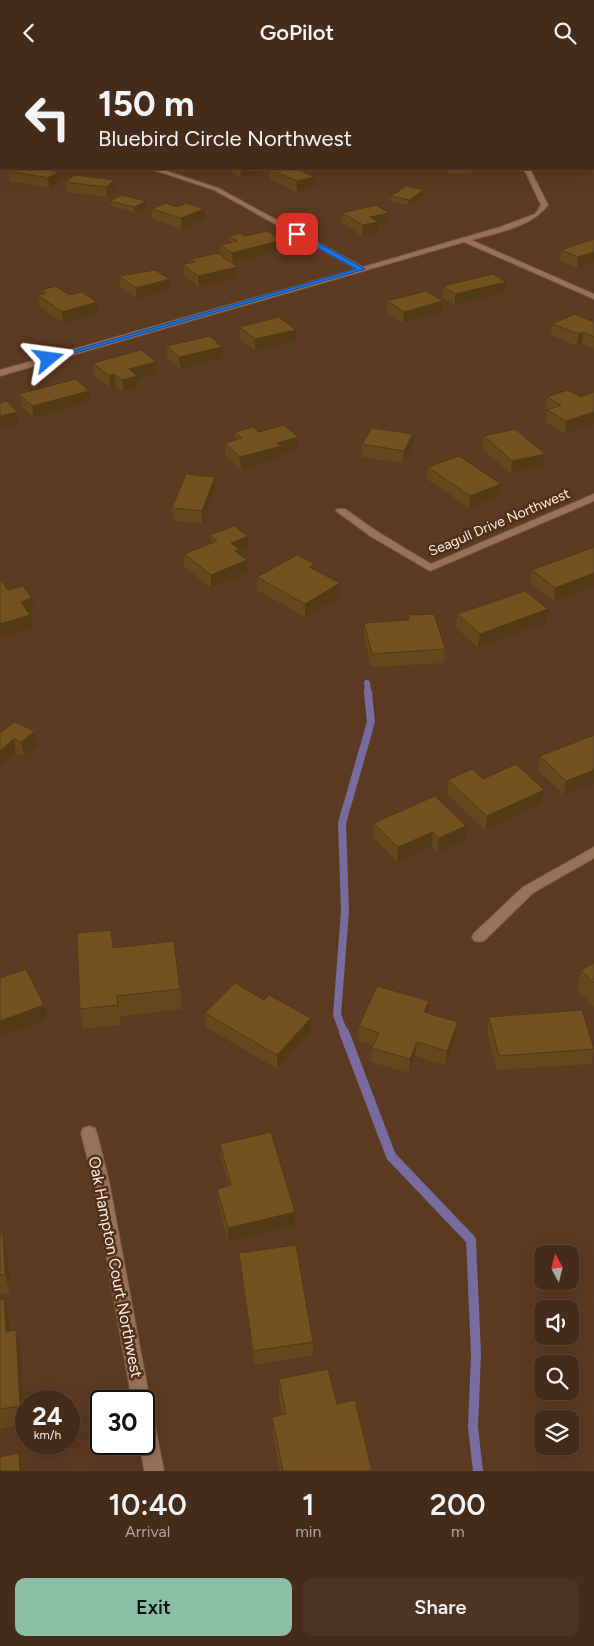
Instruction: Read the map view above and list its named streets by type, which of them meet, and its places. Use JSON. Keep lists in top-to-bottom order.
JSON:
{
  "streets": {
    "street": ["Seagull Drive Northwest", "Oak Hampton Court Northwest"]
  },
  "north": "top",
  "page": {
    "header": "GoPilot",
    "turn": ["150 m", "Bluebird Circle Northwest"],
    "speed": "24 km/h",
    "limit": "30",
    "eta": [
      "10:40",
      "Arrival",
      "1",
      "min",
      "200",
      "m"
    ],
    "buttons": ["Exit", "Share"]
  }
}
